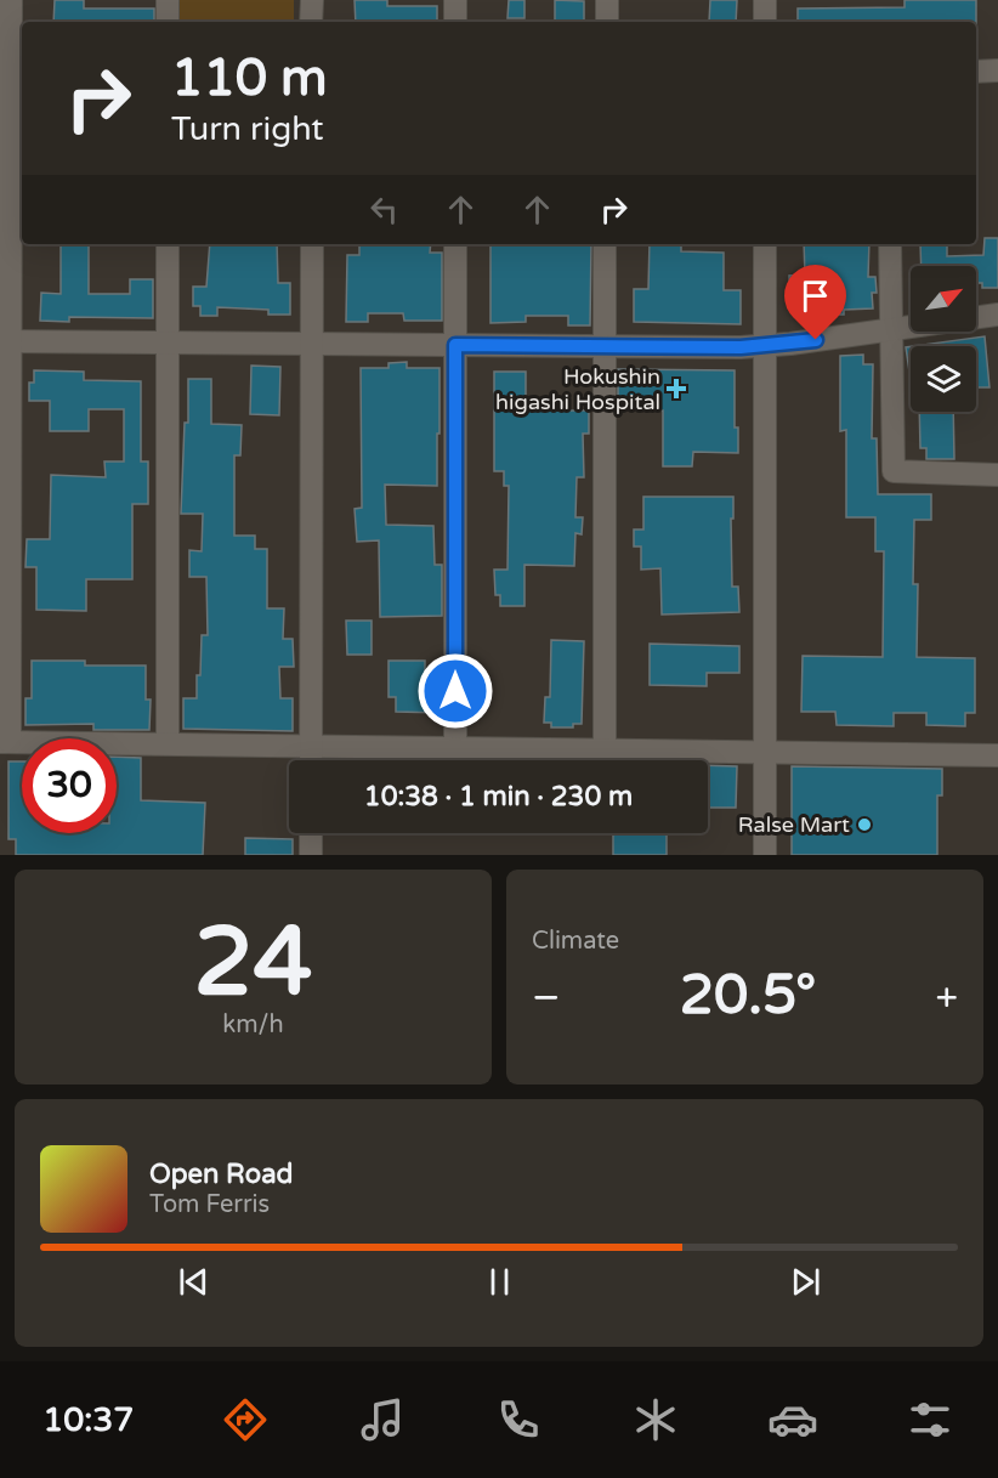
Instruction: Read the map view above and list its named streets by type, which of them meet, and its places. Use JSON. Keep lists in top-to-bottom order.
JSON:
{
  "places": {
    "health": ["Hokushin higashi Hospital"],
    "other": ["Ralse Mart"]
  },
  "north": "top right",
  "page": {
    "turn": ["110 m", "Turn right"],
    "limit": "30",
    "trip": "10:38 · 1 min · 230 m",
    "tile": [
      ["24", "km/h"],
      "Climate"
    ],
    "heat": ["−", "20.5°", "+"],
    "song": ["Open Road", "Tom Ferris"],
    "tabs": "10:37"
  }
}
